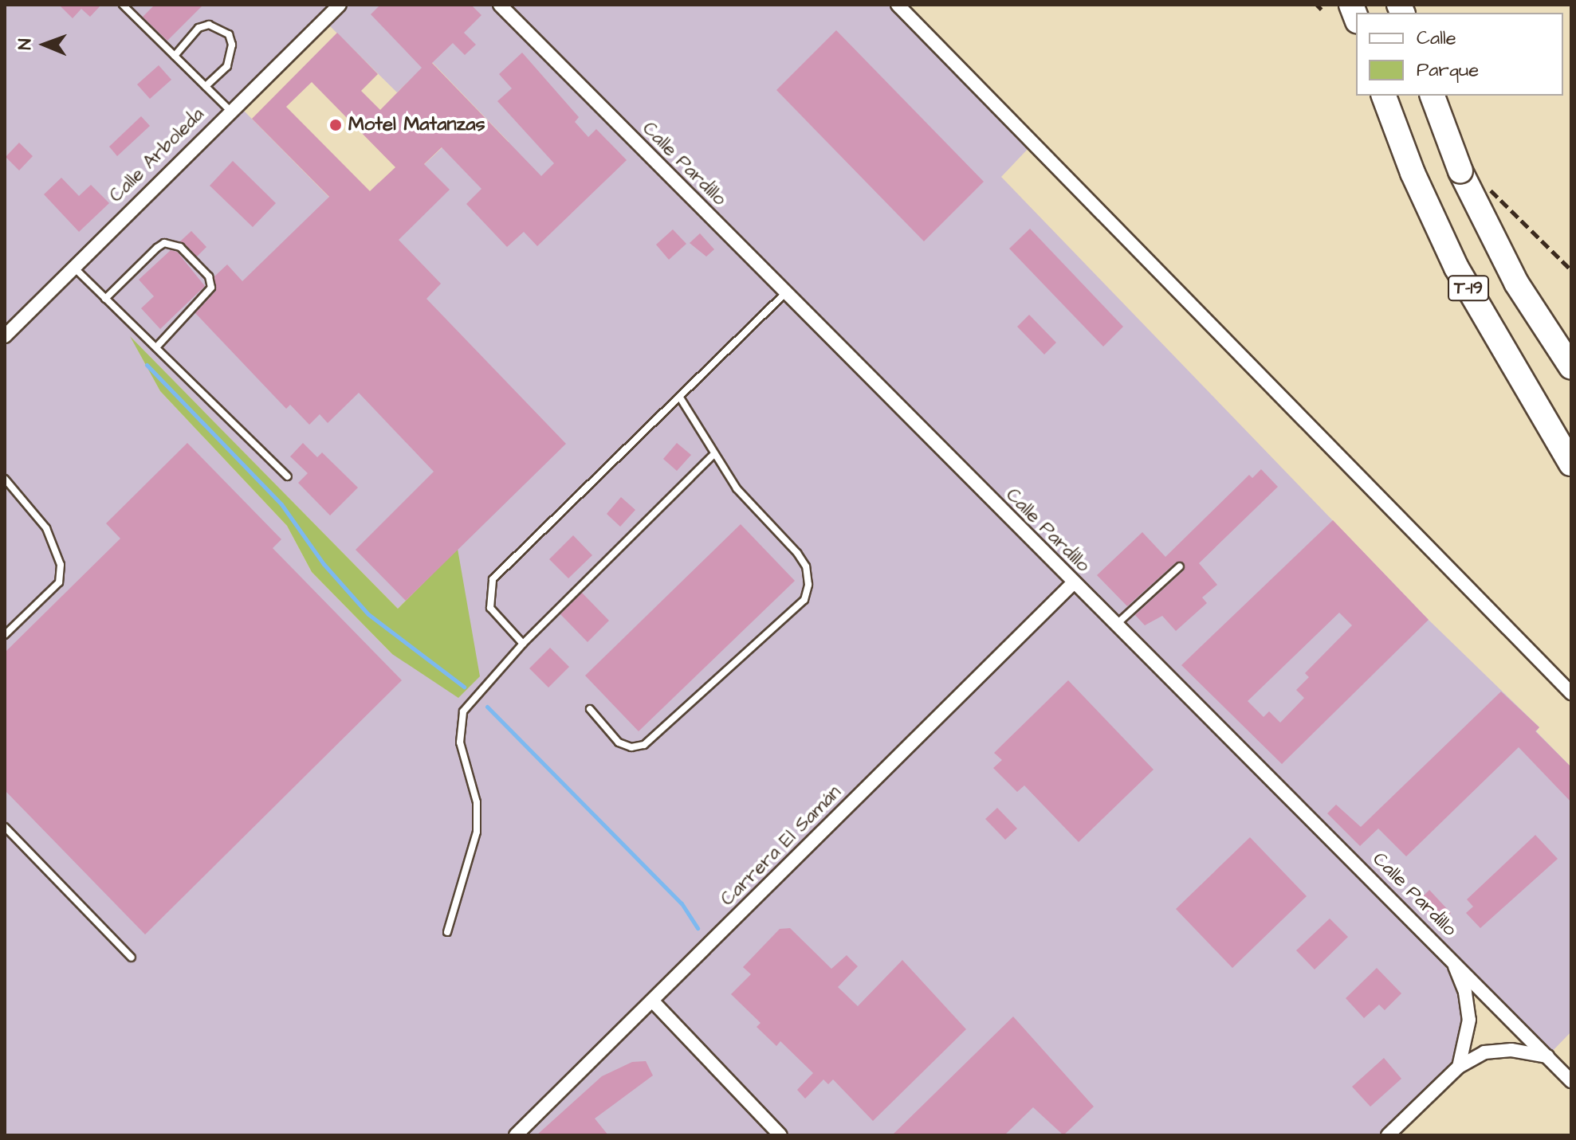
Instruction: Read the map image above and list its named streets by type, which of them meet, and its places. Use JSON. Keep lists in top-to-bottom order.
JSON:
{
  "streets": {
    "highway": ["T-19"],
    "street": ["Calle Arboleda", "Calle Pardillo", "Carrera El Samán"]
  },
  "crossings": [
    ["Calle Pardillo", "Carrera El Samán"]
  ],
  "places": ["Motel Matanzas"],
  "legend": ["Calle", "Parque"],
  "north": "left"
}
